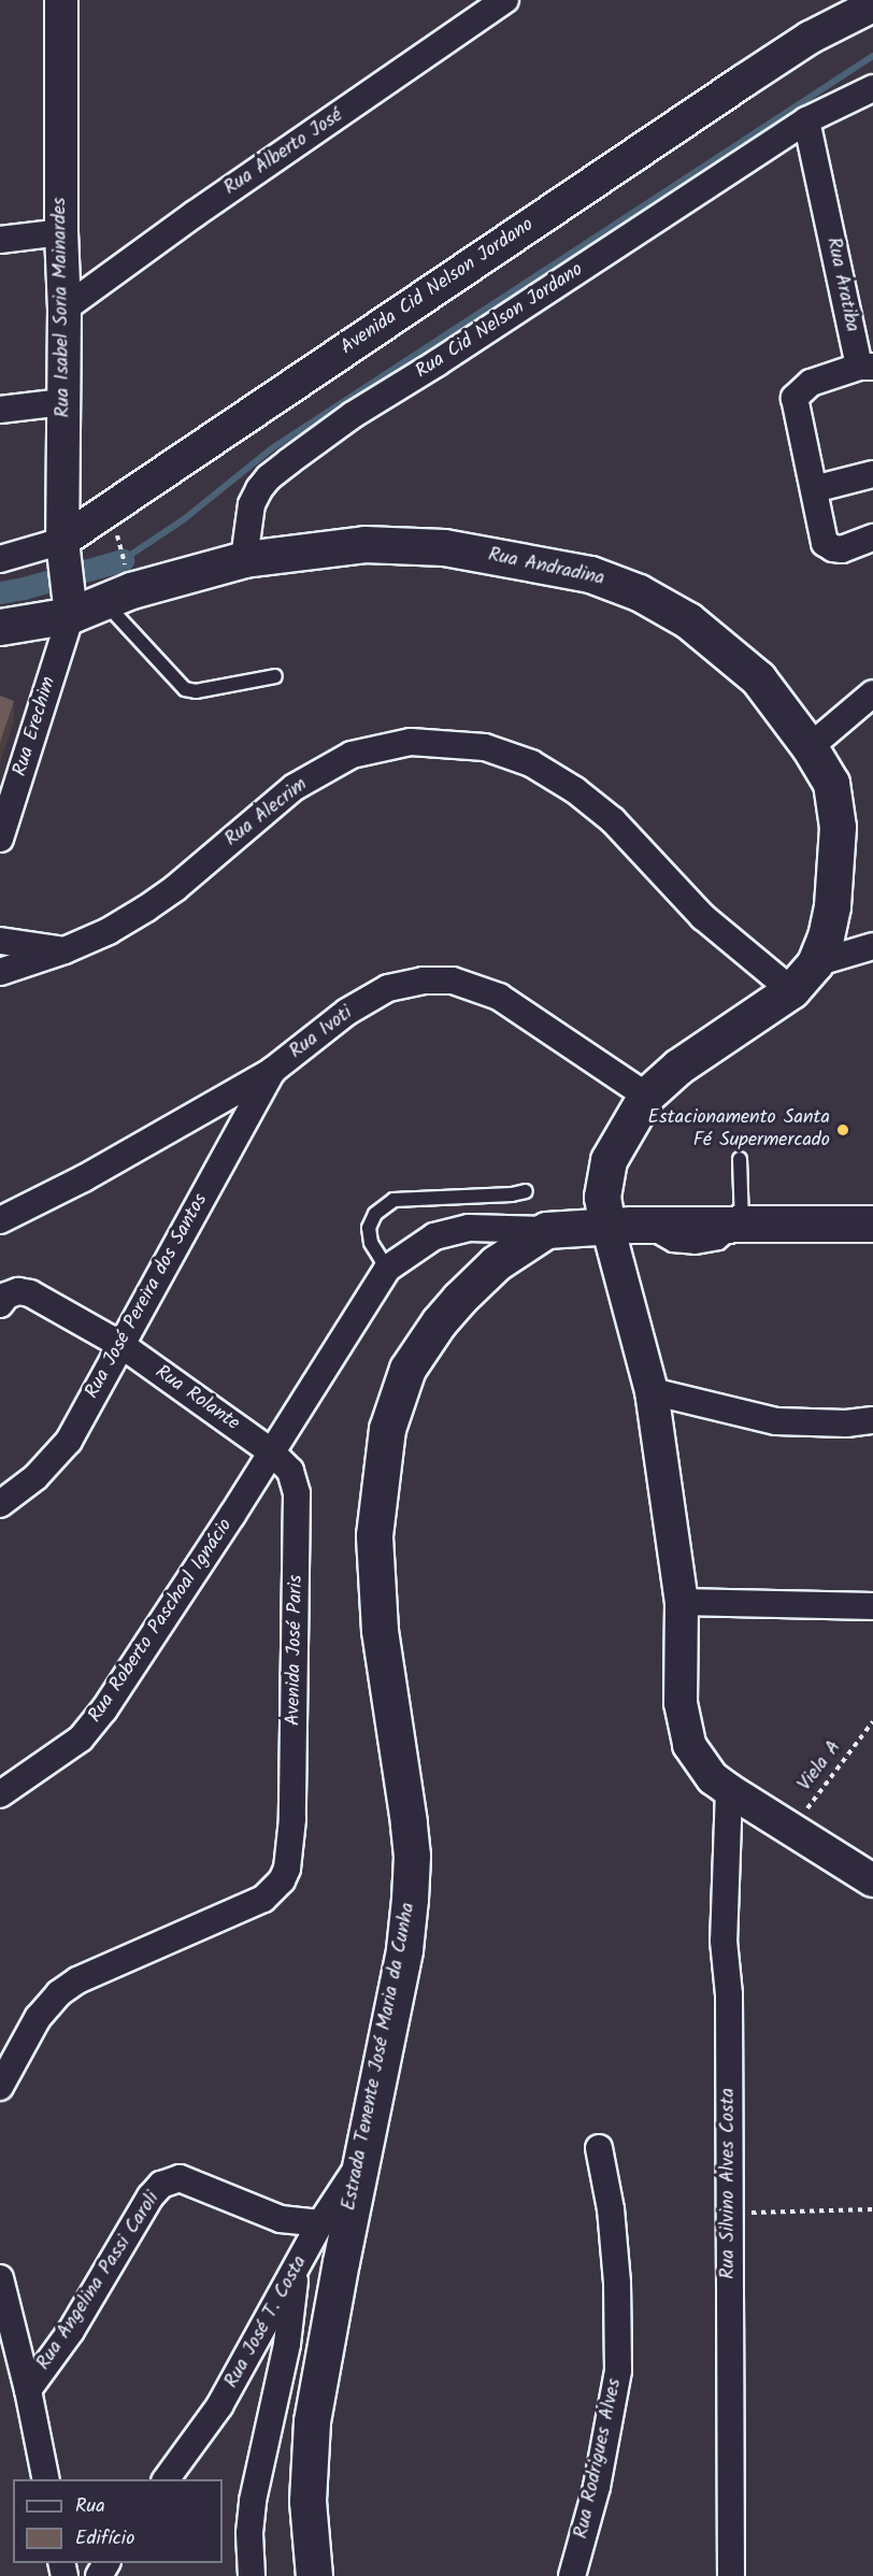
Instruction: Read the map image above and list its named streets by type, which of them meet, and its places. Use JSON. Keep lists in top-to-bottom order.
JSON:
{
  "streets": {
    "main road": ["Rua Andradina", "Estrada Tenente José Maria da Cunha"],
    "street": [
      "Rua Alberto José",
      "Rua Aratiba",
      "Avenida Cid Nelson Jordano",
      "Rua Isabel Soria Mainardes",
      "Rua Cid Nelson Jordano",
      "Rua Erechim",
      "Rua Alecrim",
      "Rua Ivoti",
      "Rua José Pereira dos Santos",
      "Rua Rolante",
      "Rua Roberto Paschoal Ignácio",
      "Avenida José Paris",
      "Rua Silvino Alves Costa",
      "Rua Angelina Passi Caroli",
      "Rua José T. Costa",
      "Rua Rodrigues Alves"
    ],
    "path": ["Viela A"]
  },
  "crossings": [
    ["Rua Alberto José", "Rua Isabel Soria Mainardes"],
    ["Rua Aratiba", "Rua Cid Nelson Jordano"],
    ["Avenida Cid Nelson Jordano", "Rua Isabel Soria Mainardes"],
    ["Rua Isabel Soria Mainardes", "Rua Andradina"],
    ["Rua Isabel Soria Mainardes", "Rua Erechim"],
    ["Rua Cid Nelson Jordano", "Rua Andradina"],
    ["Rua Andradina", "Rua Erechim"],
    ["Rua Andradina", "Rua Alecrim"],
    ["Rua Andradina", "Rua Ivoti"],
    ["Rua Andradina", "Estrada Tenente José Maria da Cunha"],
    ["Rua Ivoti", "Rua José Pereira dos Santos"],
    ["Rua José Pereira dos Santos", "Rua Rolante"],
    ["Rua Rolante", "Rua Roberto Paschoal Ignácio"],
    ["Rua Rolante", "Avenida José Paris"],
    ["Rua Roberto Paschoal Ignácio", "Avenida José Paris"],
    ["Estrada Tenente José Maria da Cunha", "Rua José T. Costa"],
    ["Rua Angelina Passi Caroli", "Rua José T. Costa"]
  ],
  "places": ["Estacionamento Santa Fé Supermercado"],
  "legend": ["Rua", "Edifício"]
}
